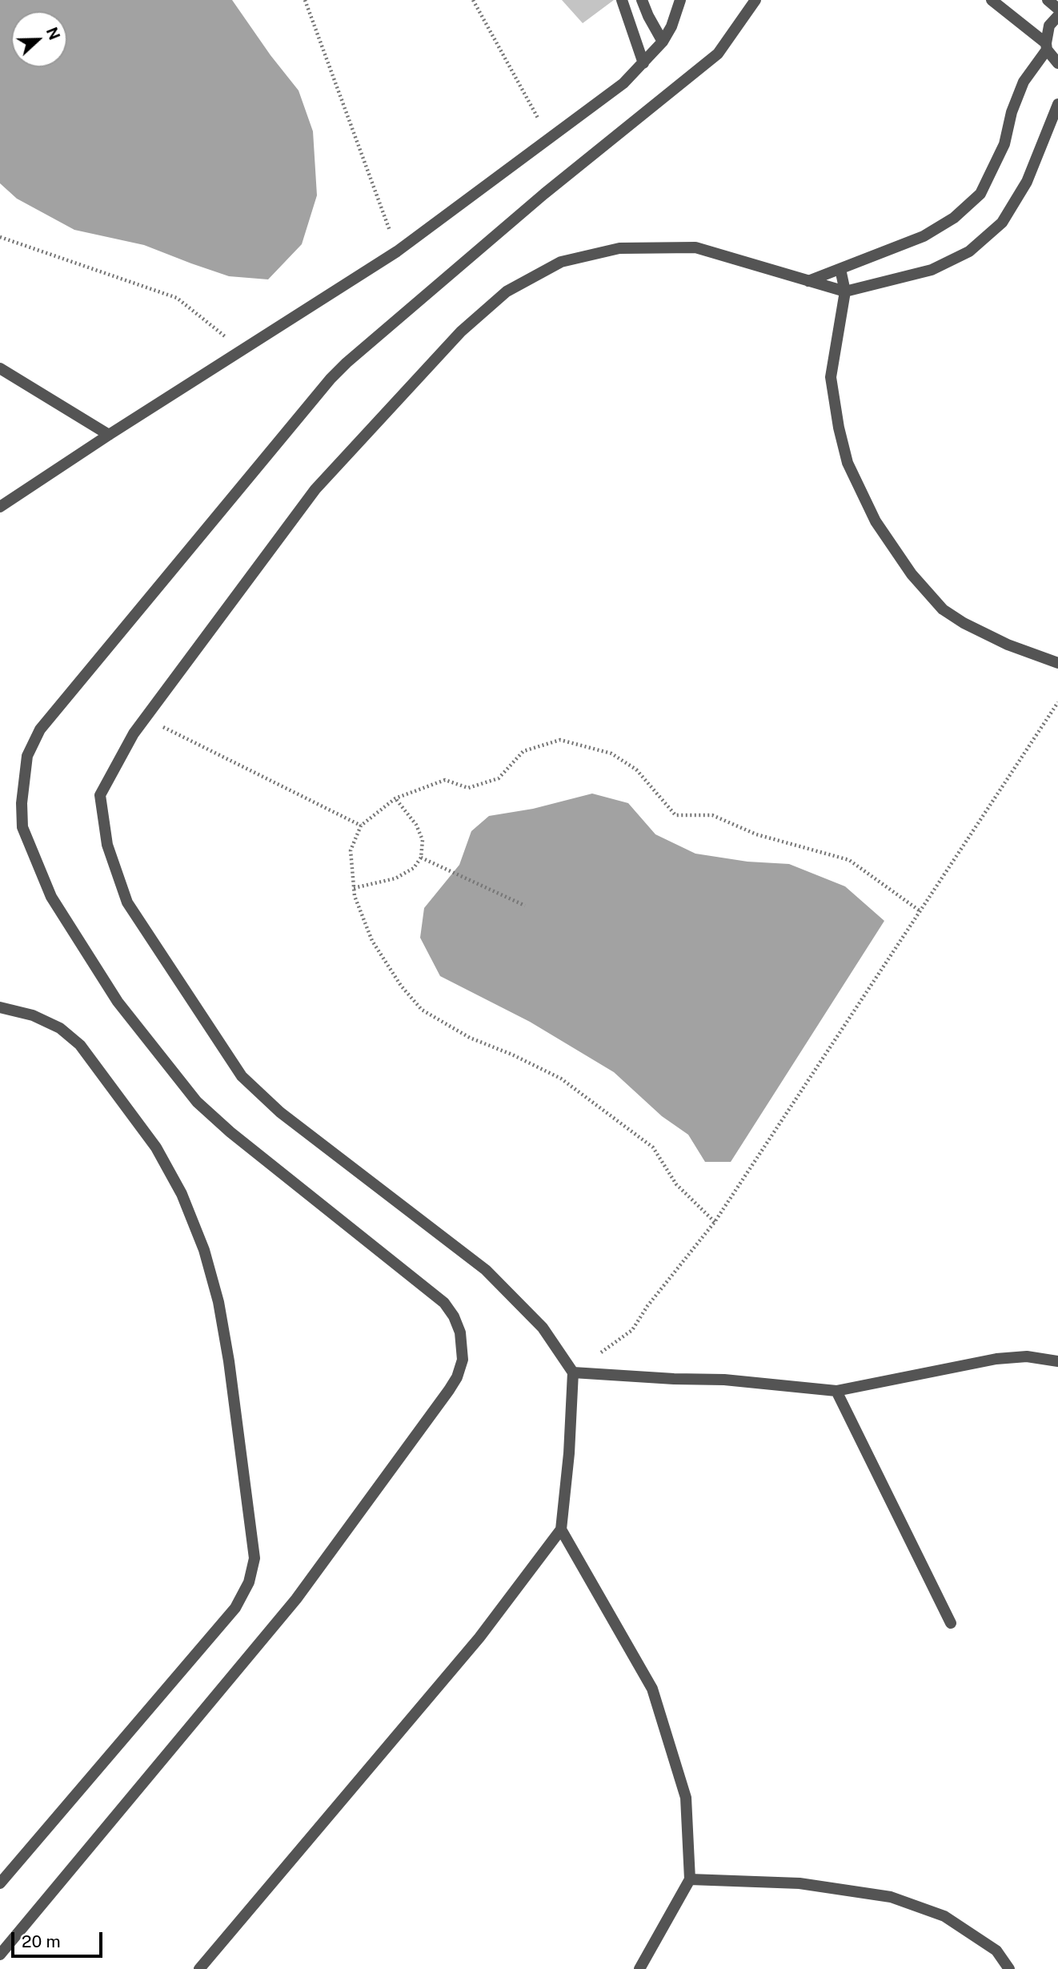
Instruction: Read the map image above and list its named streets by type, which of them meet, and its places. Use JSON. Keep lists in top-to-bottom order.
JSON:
{
  "scale_bar": "20 m",
  "north": "right"
}
